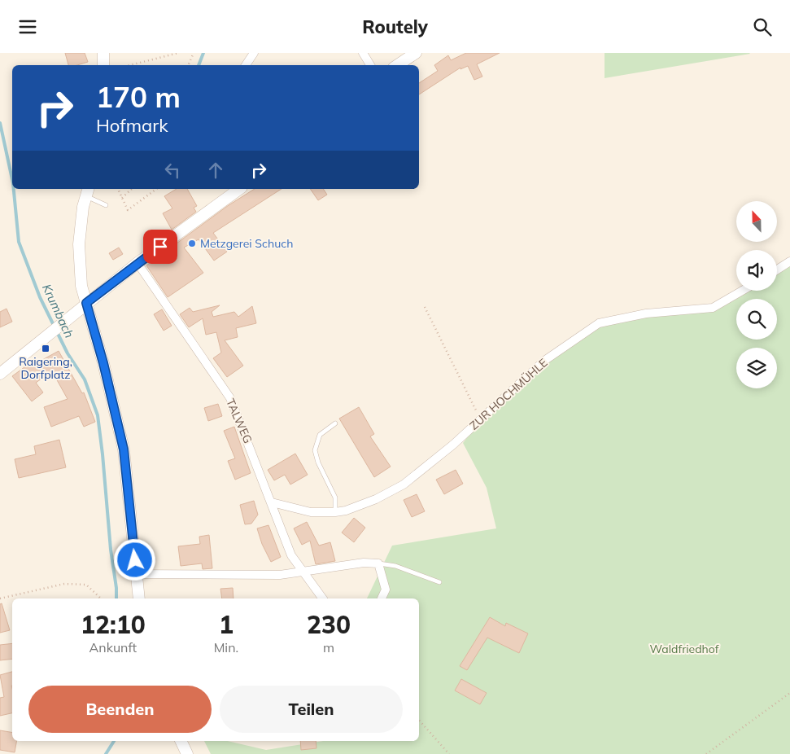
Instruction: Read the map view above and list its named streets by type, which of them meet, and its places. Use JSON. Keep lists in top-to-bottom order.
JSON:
{
  "streets": {
    "street": ["ZUR HOCHMÜHLE", "TALWEG"]
  },
  "crossings": [
    ["ZUR HOCHMÜHLE", "TALWEG"]
  ],
  "water": ["Krumbach"],
  "parks": ["Waldfriedhof"],
  "places": {
    "other": ["Metzgerei Schuch"],
    "transit": ["Raigering, Dorfplatz"]
  },
  "north": "top",
  "page": {
    "header": "Routely",
    "turn": ["170 m", "Hofmark"],
    "eta": [
      "12:10",
      "Ankunft",
      "1",
      "Min.",
      "230",
      "m"
    ],
    "buttons": ["Beenden", "Teilen"]
  }
}
